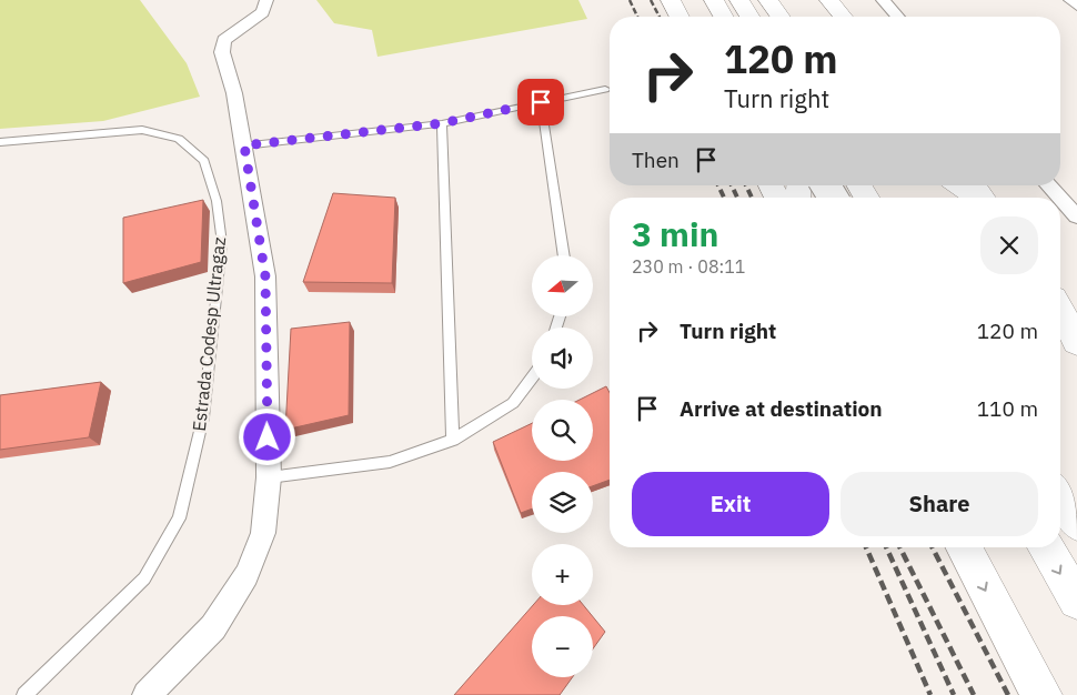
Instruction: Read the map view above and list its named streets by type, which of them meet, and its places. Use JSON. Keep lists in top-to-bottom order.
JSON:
{
  "streets": {
    "lane": ["Estrada Codesp Ultragaz"]
  },
  "north": "left",
  "page": {
    "turn": ["120 m", "Turn right"],
    "then": "Then",
    "heading": ["3 min", "230 m · 08:11"],
    "map_buttons": ["+", "−"],
    "list": [
      {
        "name": "Turn right",
        "value": "120 m"
      },
      {
        "name": "Arrive at destination",
        "value": "110 m"
      }
    ],
    "buttons": ["Exit", "Share"]
  }
}
